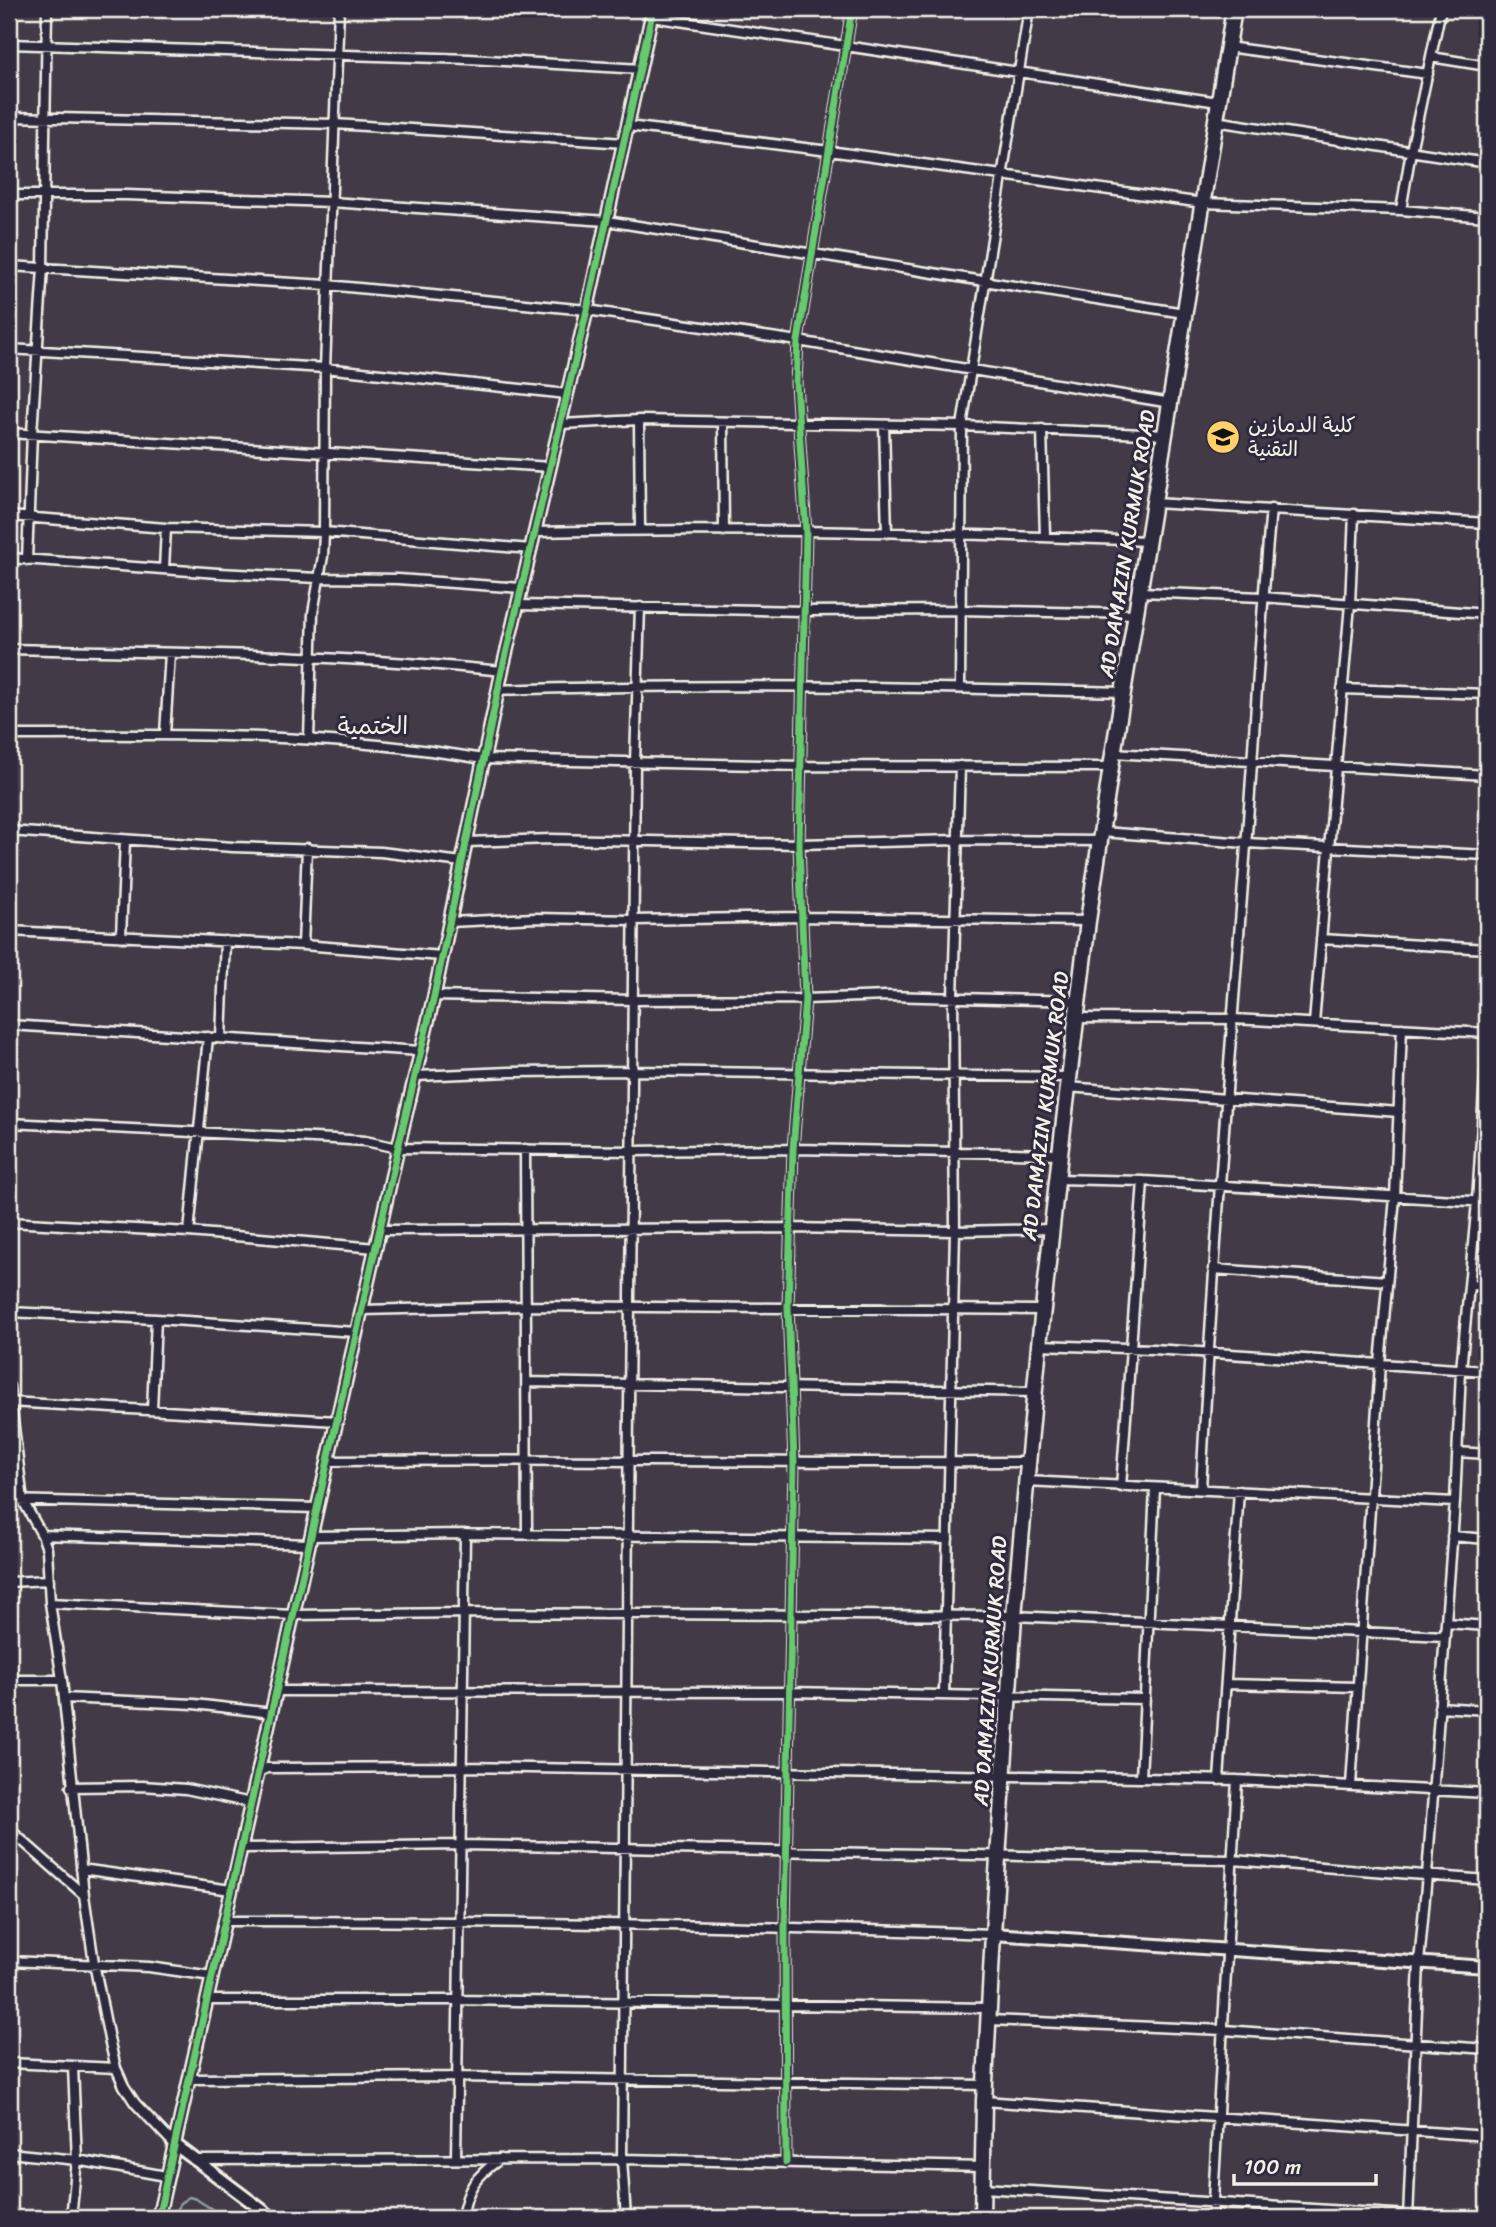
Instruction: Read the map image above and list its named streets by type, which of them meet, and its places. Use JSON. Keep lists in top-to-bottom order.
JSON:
{
  "streets": {
    "highway": ["AD DAMAZIN KURMUK ROAD"]
  },
  "districts": ["الختمية"],
  "places": {
    "school or university": ["كلية الدمازين التقنية"]
  },
  "scale_bar": "100 m"
}
